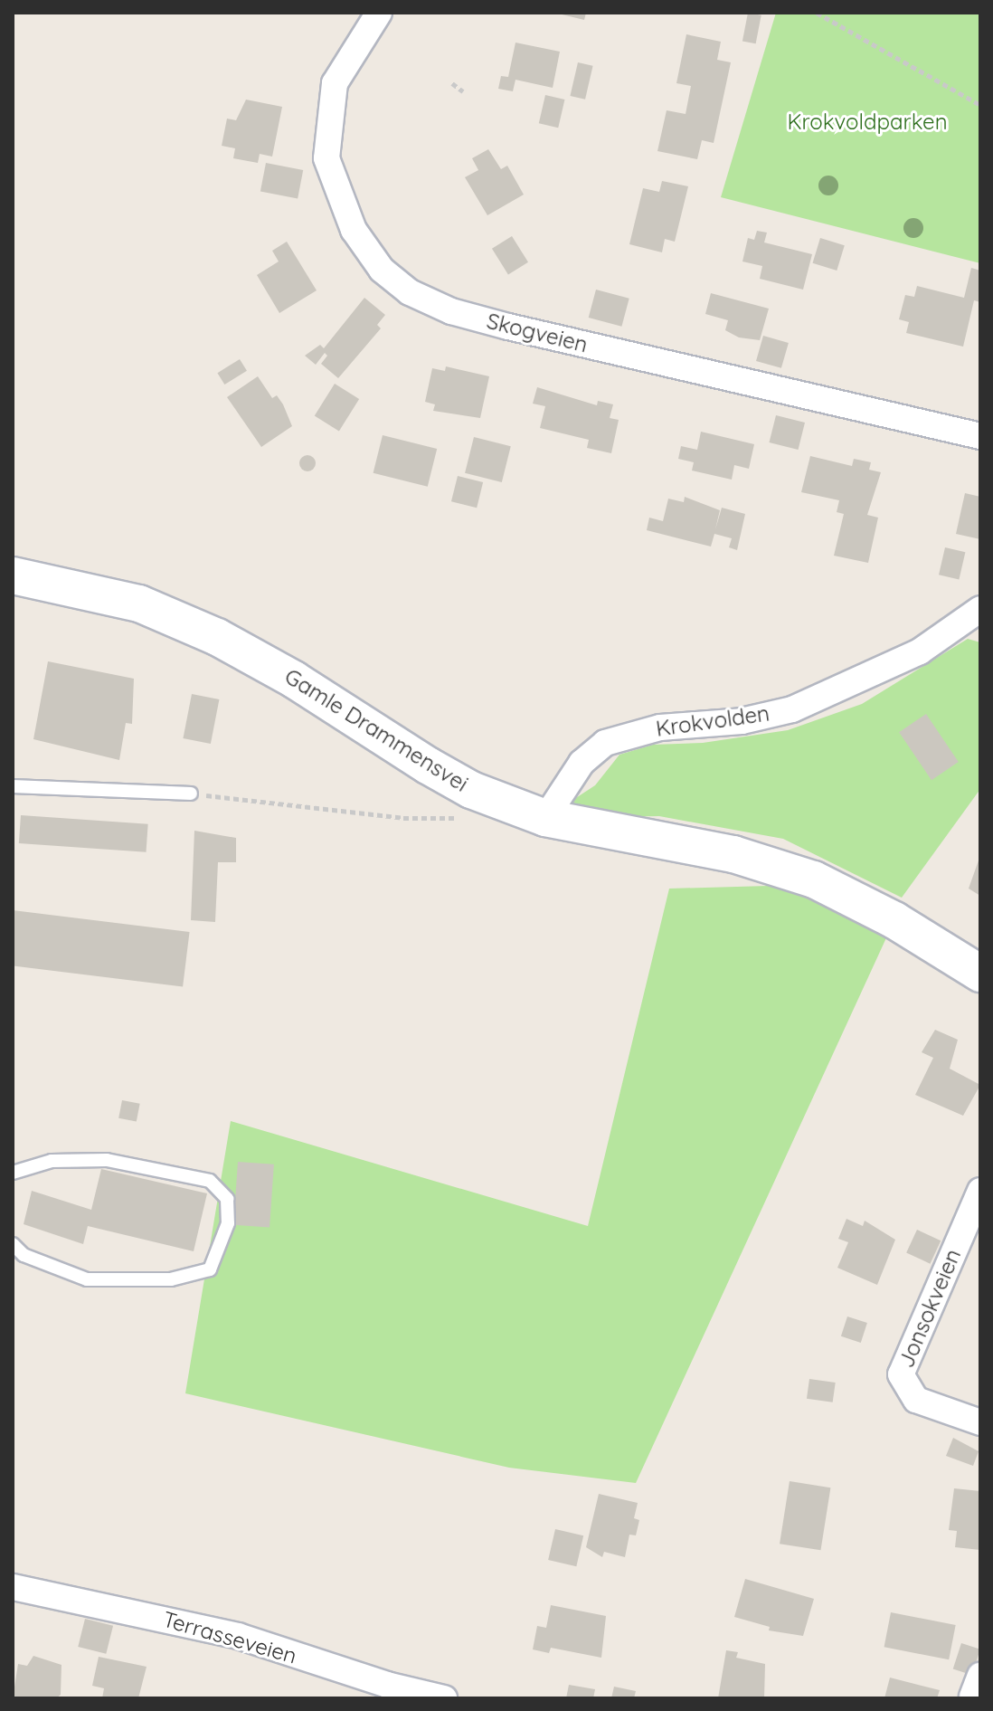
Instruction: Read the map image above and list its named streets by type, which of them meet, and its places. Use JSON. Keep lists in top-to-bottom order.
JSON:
{
  "streets": {
    "main road": ["Gamle Drammensvei"],
    "street": [
      "Skogveien",
      "Krokvolden",
      "Jonsokveien",
      "Terrasseveien"
    ]
  },
  "crossings": [
    ["Krokvolden", "Gamle Drammensvei"]
  ],
  "parks": ["Krokvoldparken"]
}
